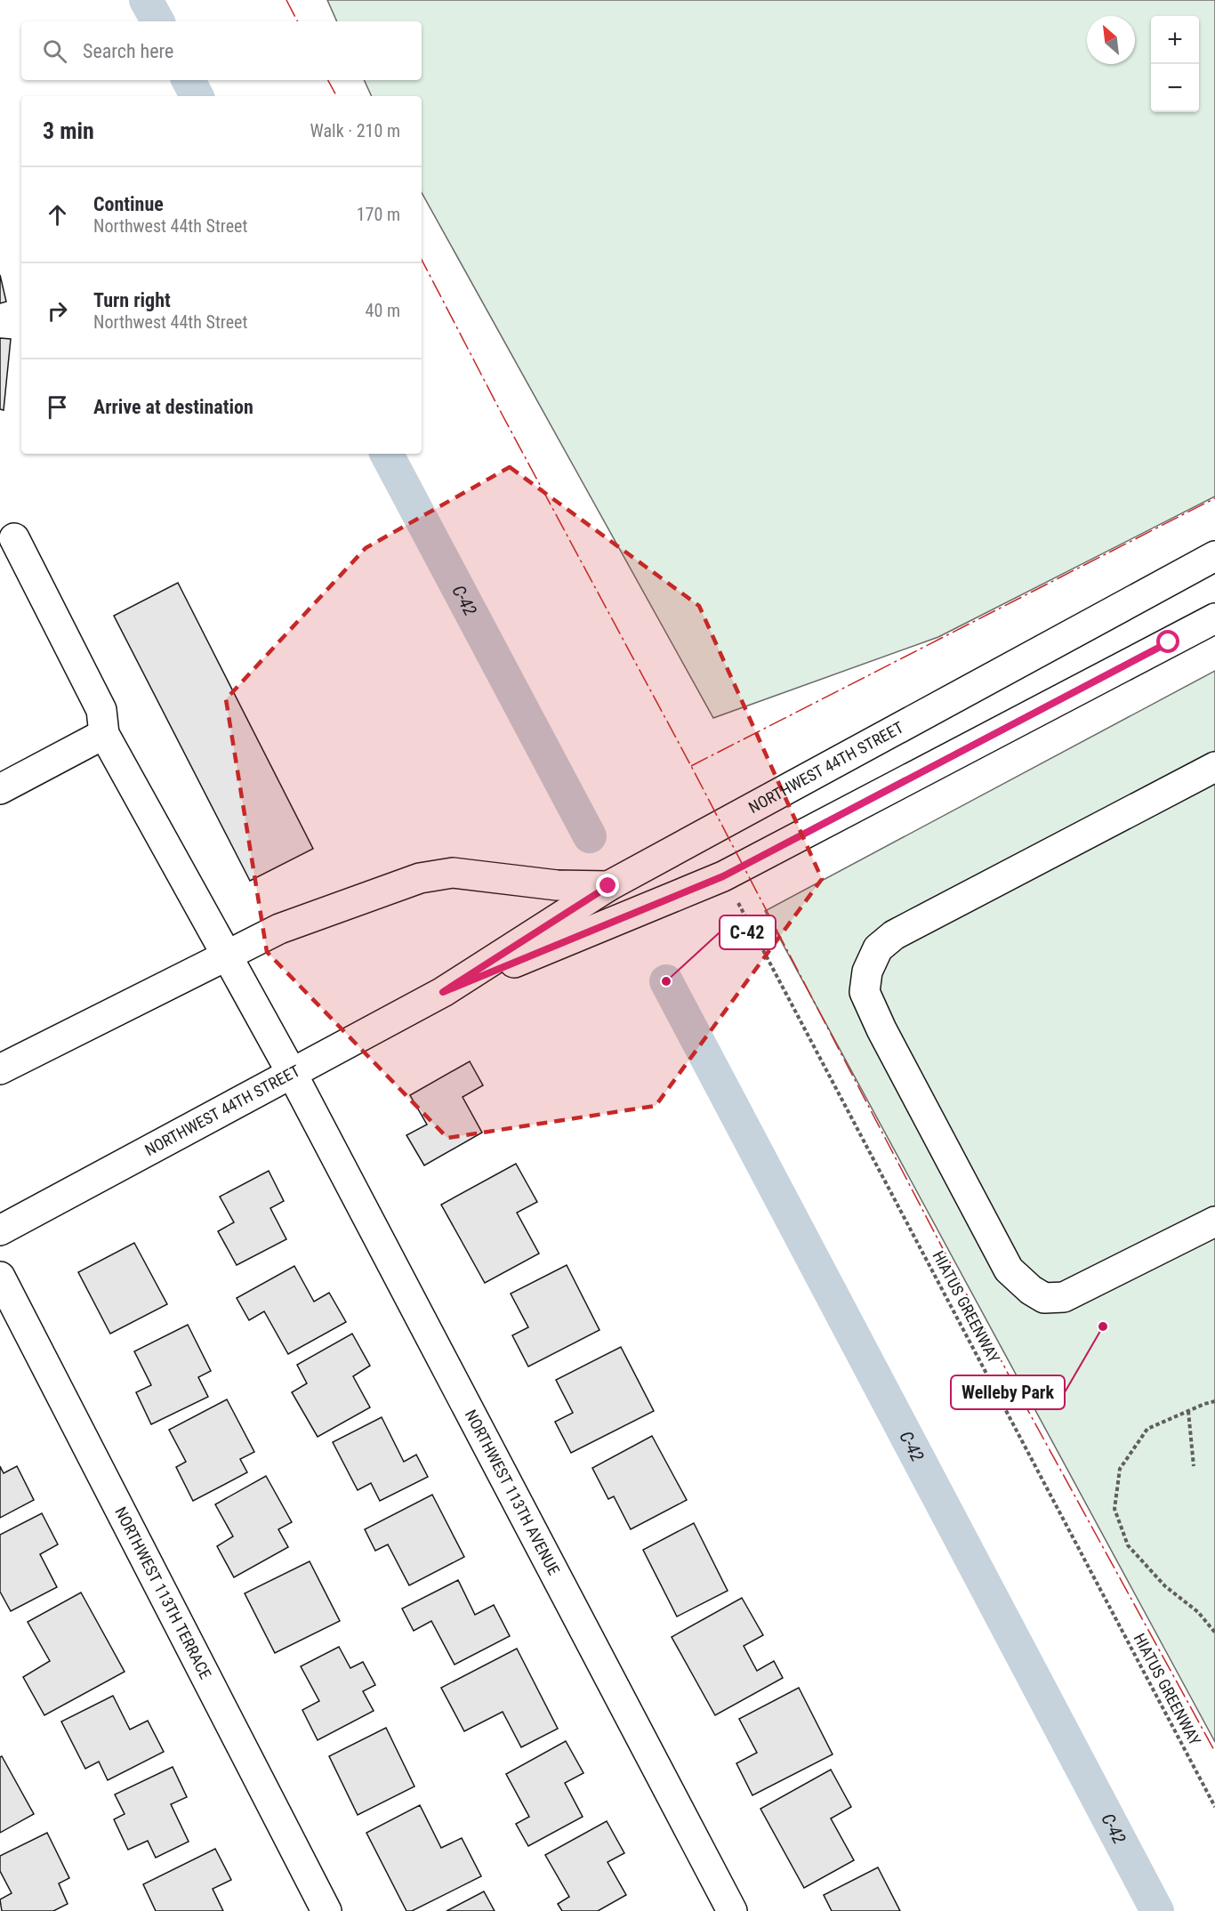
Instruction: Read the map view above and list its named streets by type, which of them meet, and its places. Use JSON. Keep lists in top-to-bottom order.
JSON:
{
  "streets": {
    "street": ["NORTHWEST 44TH STREET", "NORTHWEST 113TH AVENUE", "NORTHWEST 113TH TERRACE"],
    "path": ["HIATUS GREENWAY"]
  },
  "crossings": [
    ["NORTHWEST 44TH STREET", "HIATUS GREENWAY"],
    ["NORTHWEST 44TH STREET", "NORTHWEST 113TH AVENUE"]
  ],
  "water": ["C-42"],
  "places": ["C-42", "Welleby Park"],
  "north": "top left",
  "page": {
    "map_buttons": ["+", "−"],
    "search": "Search here",
    "heading": ["3 min", "Walk · 210 m"],
    "list": [
      ["Continue", "Northwest 44th Street", "170 m"],
      ["Turn right", "Northwest 44th Street", "40 m"],
      "Arrive at destination"
    ]
  }
}
